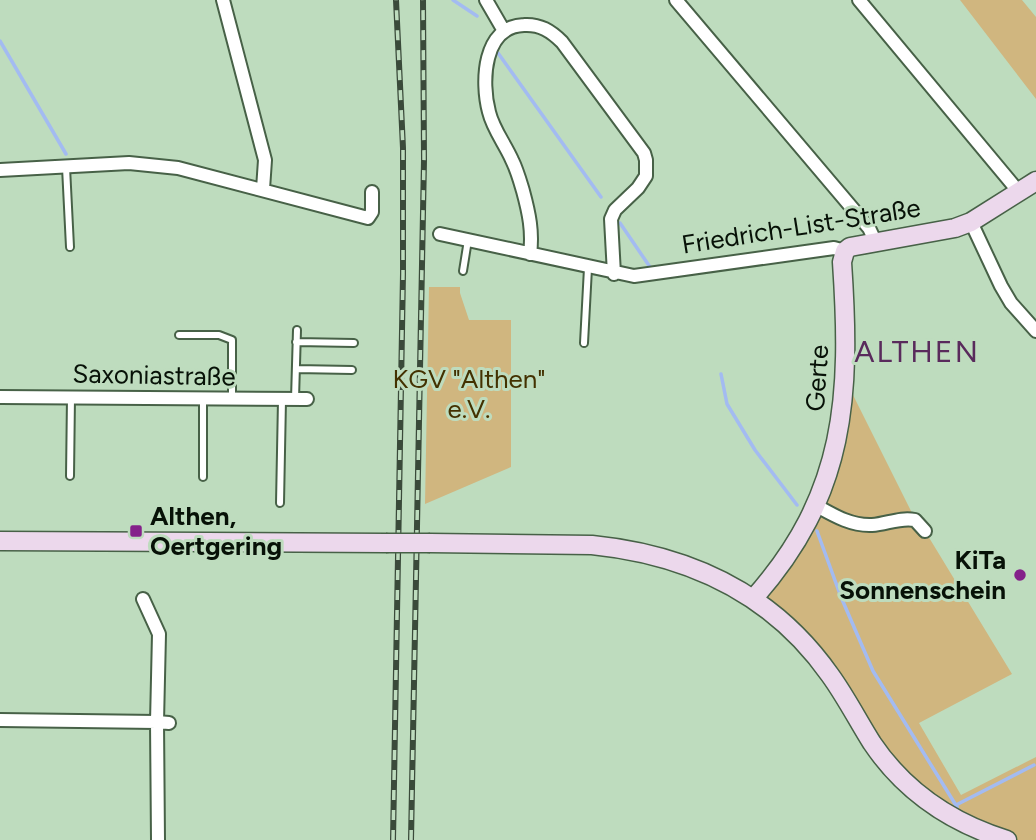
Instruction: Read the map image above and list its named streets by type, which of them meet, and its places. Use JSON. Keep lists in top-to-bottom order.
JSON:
{
  "streets": {
    "main road": ["Friedrich-List-Straße", "Gerte"],
    "street": ["Saxoniastraße"]
  },
  "crossings": [
    ["Friedrich-List-Straße", "Gerte"]
  ],
  "districts": ["ALTHEN"],
  "parks": ["KGV \"Althen\" e.V."],
  "places": {
    "transit": ["Althen, Oertgering"],
    "other": ["KiTa Sonnenschein"]
  }
}
